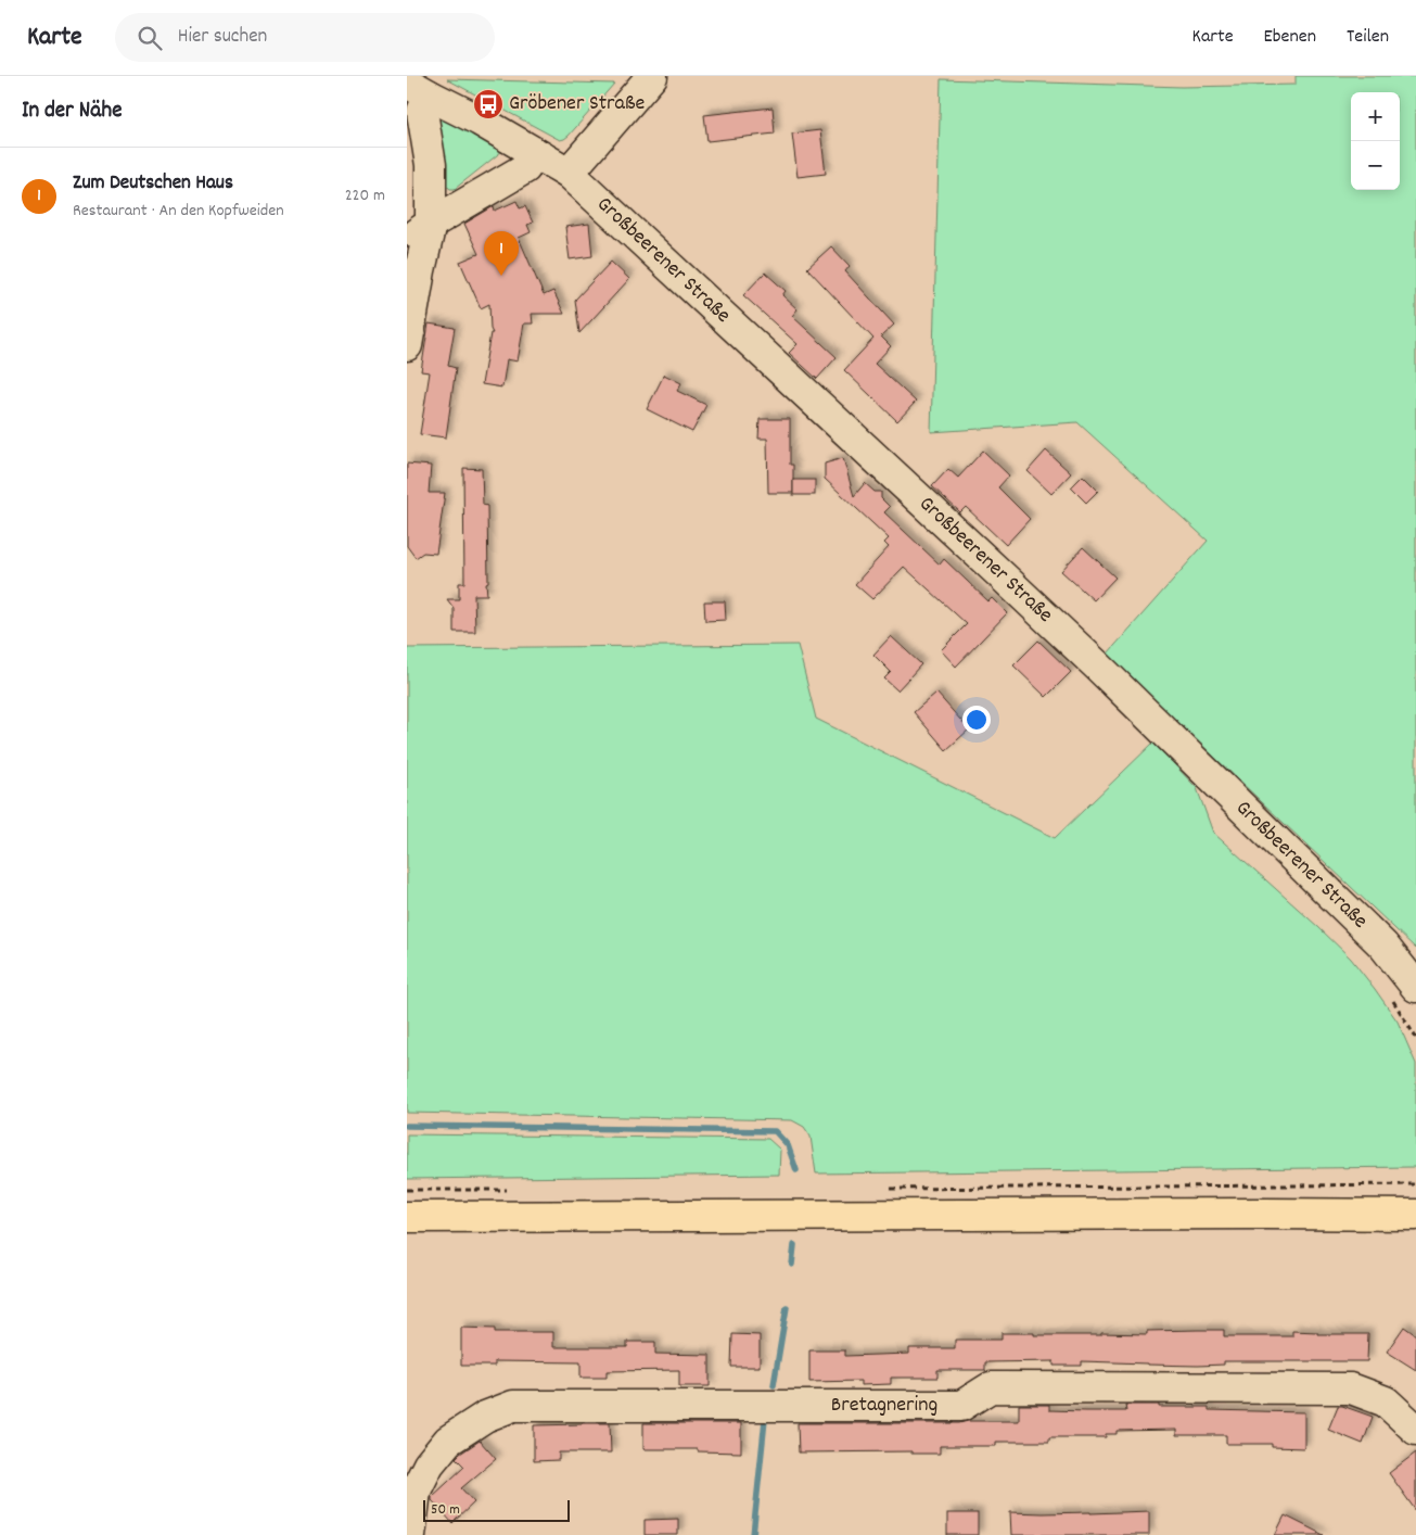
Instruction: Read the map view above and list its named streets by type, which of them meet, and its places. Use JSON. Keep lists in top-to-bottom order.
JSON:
{
  "streets": {
    "street": ["Großbeerener Straße", "Bretagnering"]
  },
  "places": {
    "bus stop": ["Gröbener Straße"]
  },
  "scale_bar": "50 m",
  "page": {
    "header": "Karte",
    "search": "Hier suchen",
    "nav": ["Karte", "Ebenen", "Teilen"],
    "heading": "In der Nähe",
    "map_buttons": ["+", "−"],
    "list": [
      {
        "mark": "1",
        "name": "Zum Deutschen Haus",
        "note": "Restaurant · An den Kopfweiden",
        "value": "220 m"
      }
    ],
    "pins": "1",
    "scale": "50 m"
  }
}
